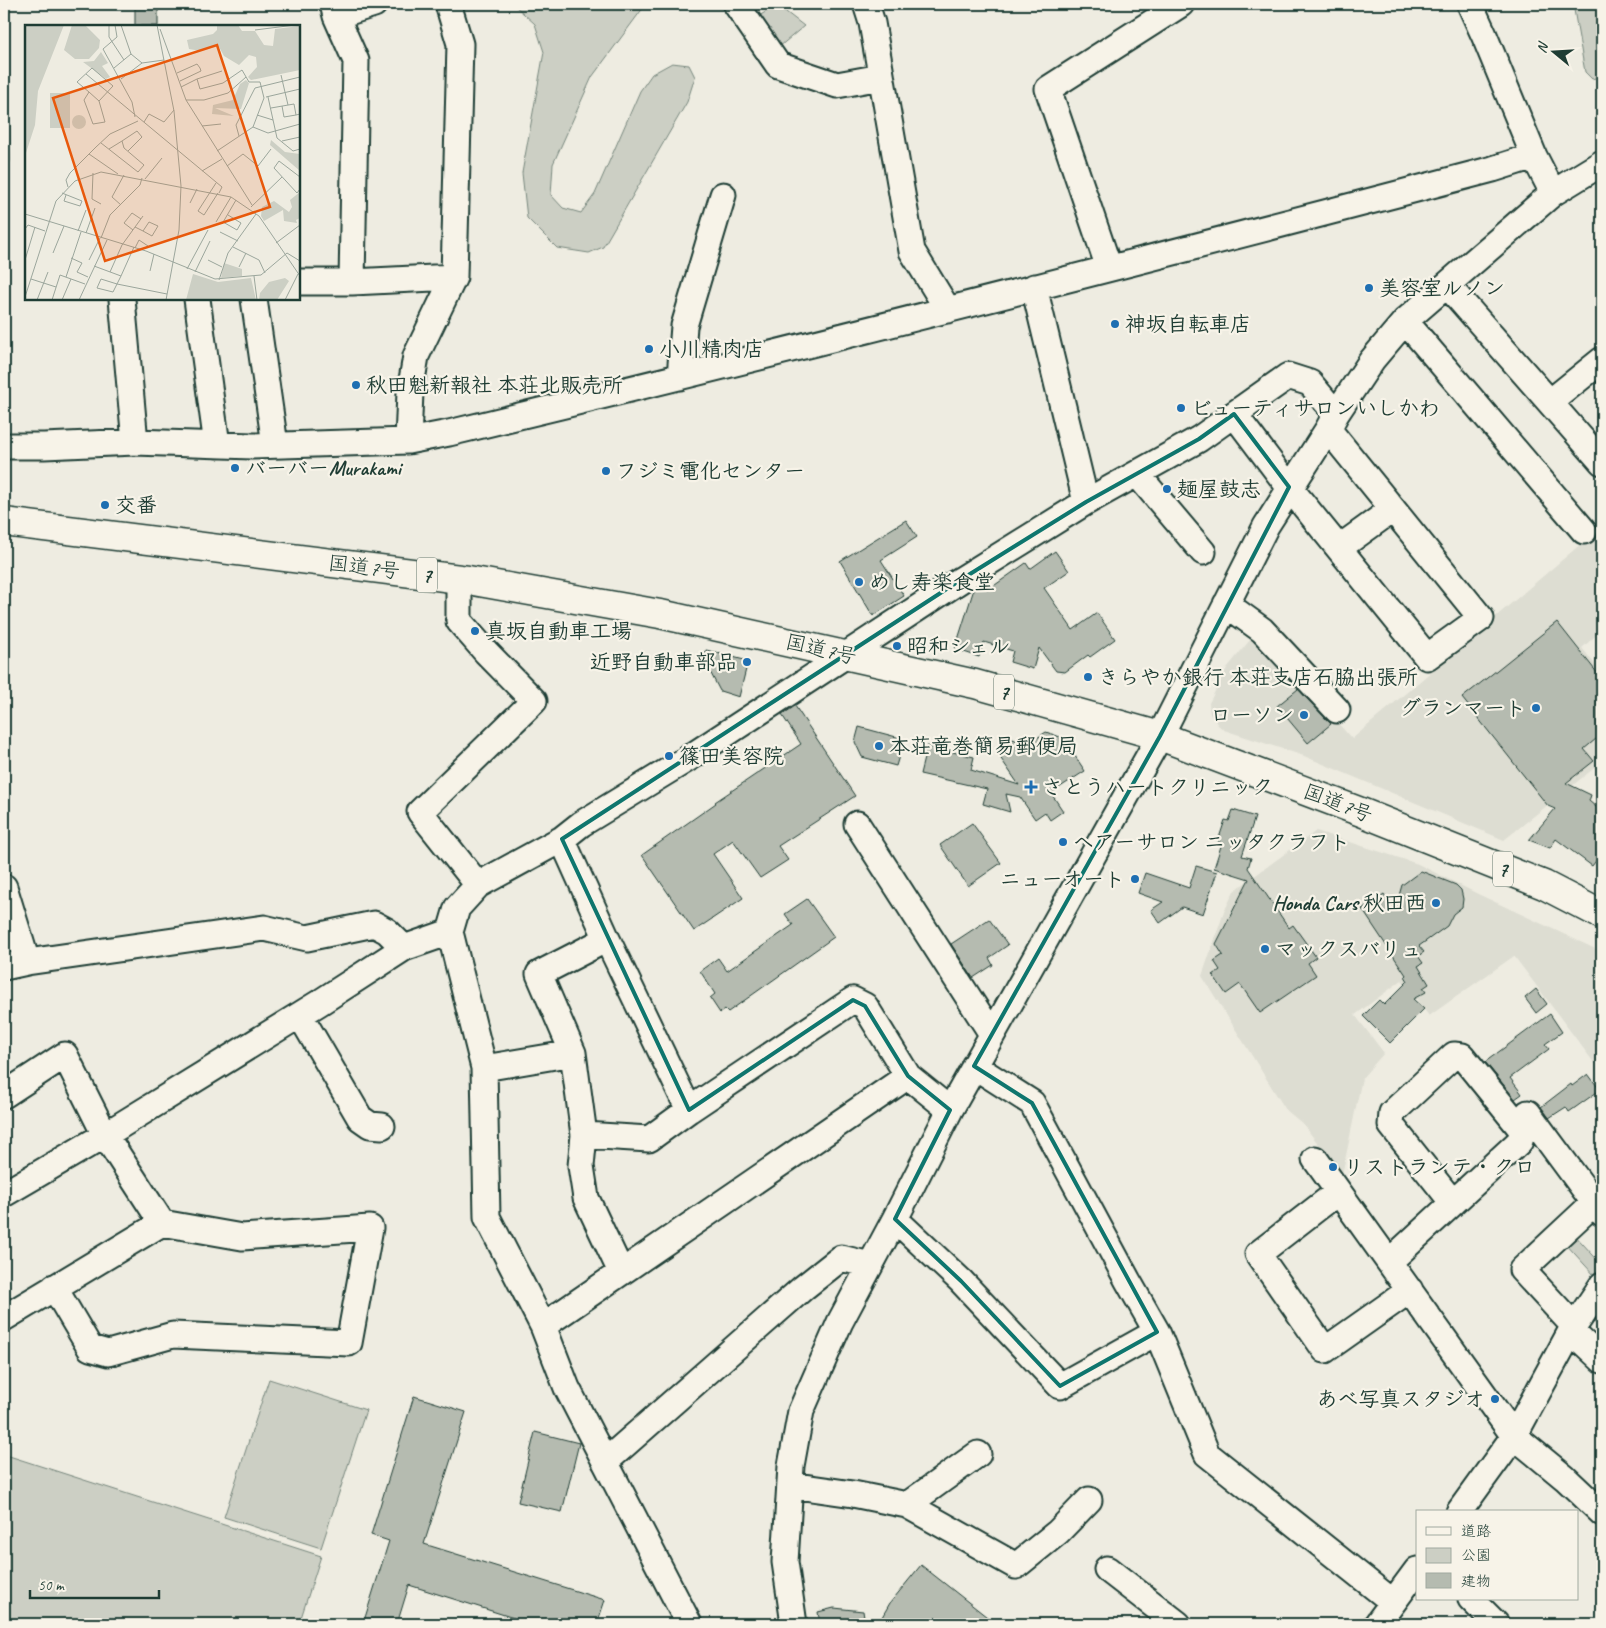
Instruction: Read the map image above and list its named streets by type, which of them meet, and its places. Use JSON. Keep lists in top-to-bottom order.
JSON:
{
  "streets": {
    "highway": ["国道7号", "7"]
  },
  "places": {
    "other": [
      "美容室ルノン",
      "神坂自転車店",
      "小川精肉店",
      "秋田魁新報社 本荘北販売所",
      "ビューティサロンいしかわ",
      "バーバーMurakami",
      "フジミ電化センター",
      "麺屋鼓志",
      "交番",
      "めし寿楽食堂",
      "真坂自動車工場",
      "昭和シェル",
      "近野自動車部品",
      "きらやか銀行 本荘支店石脇出張所",
      "グランマート",
      "ローソン",
      "本荘竜巻簡易郵便局",
      "篠田美容院",
      "ヘアーサロン ニッタクラフト",
      "ニューオート",
      "Honda Cars 秋田西",
      "マックスバリュ",
      "リストランテ・クロ",
      "あべ写真スタジオ"
    ],
    "health": ["さとうハートクリニック"]
  },
  "legend": ["道路", "公園", "建物"],
  "scale_bar": "50 m",
  "north": "left"
}
